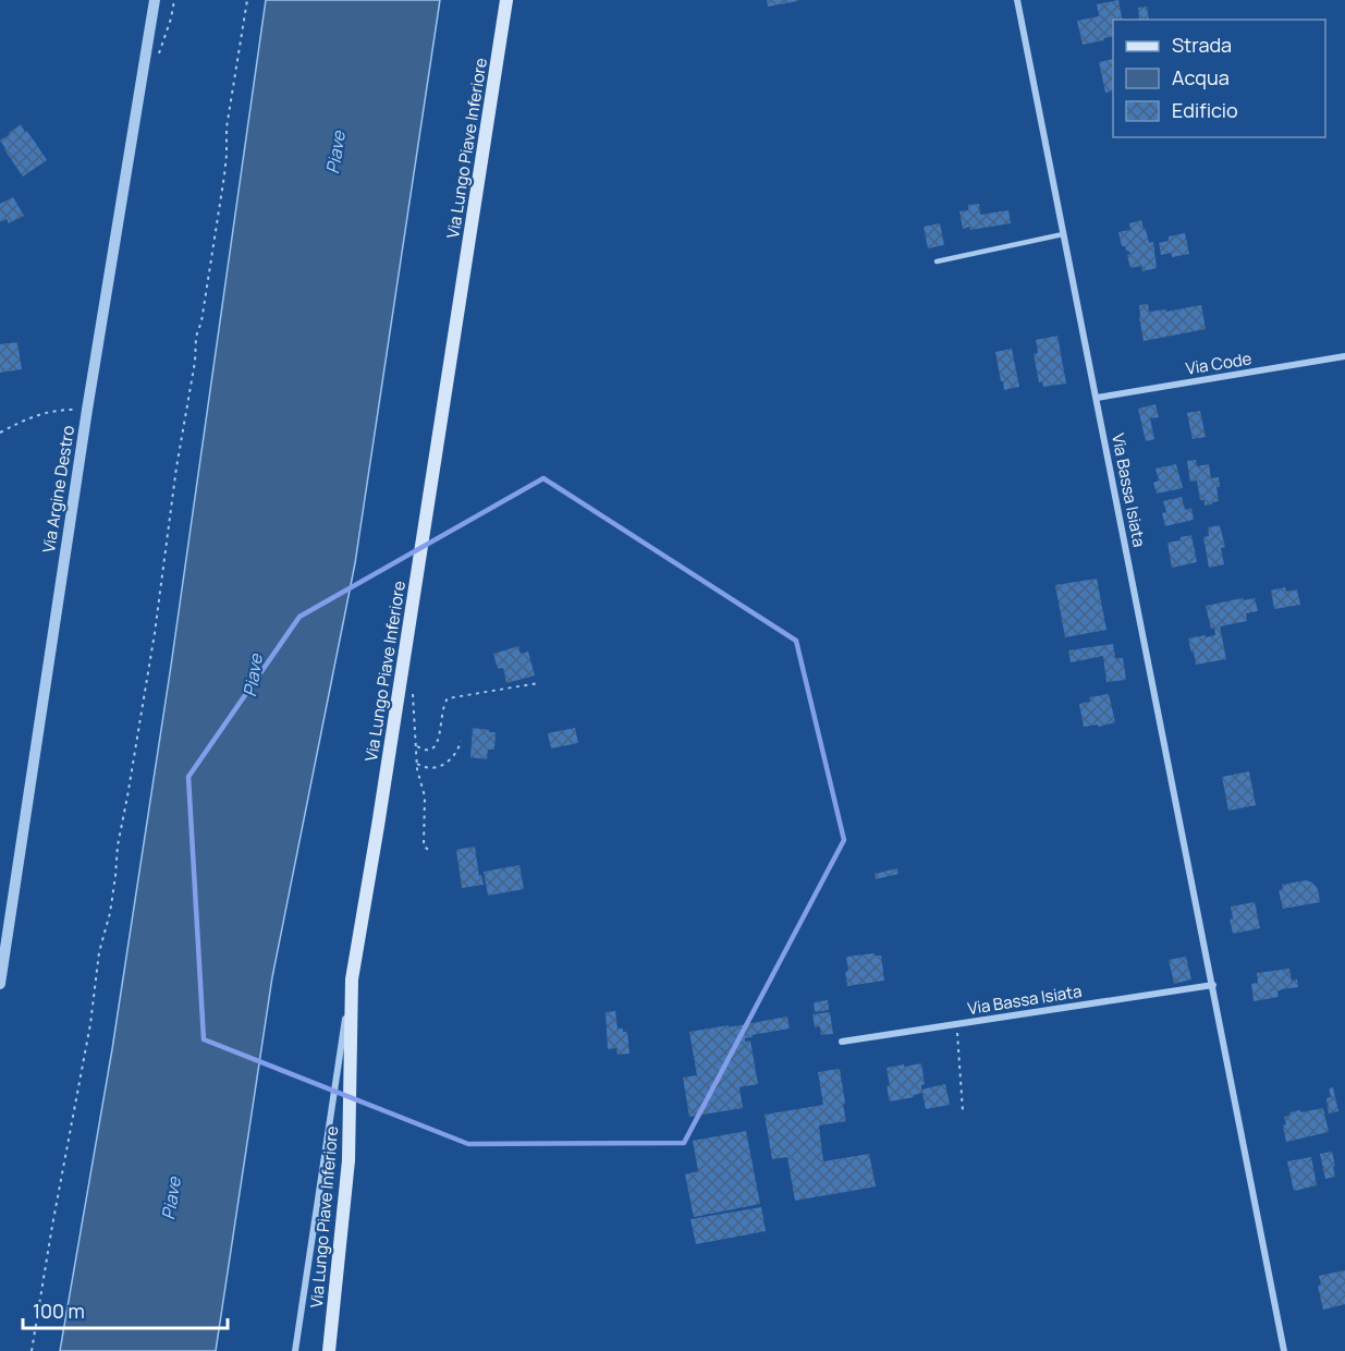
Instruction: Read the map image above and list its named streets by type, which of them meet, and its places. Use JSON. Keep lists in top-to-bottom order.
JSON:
{
  "streets": {
    "main road": ["Via Lungo Piave Inferiore"],
    "street": ["Via Code", "Via Argine Destro", "Via Bassa Isiata"]
  },
  "crossings": [
    ["Via Code", "Via Bassa Isiata"]
  ],
  "water": ["Piave"],
  "legend": ["Strada", "Acqua", "Edificio"],
  "scale_bar": "100 m"
}
